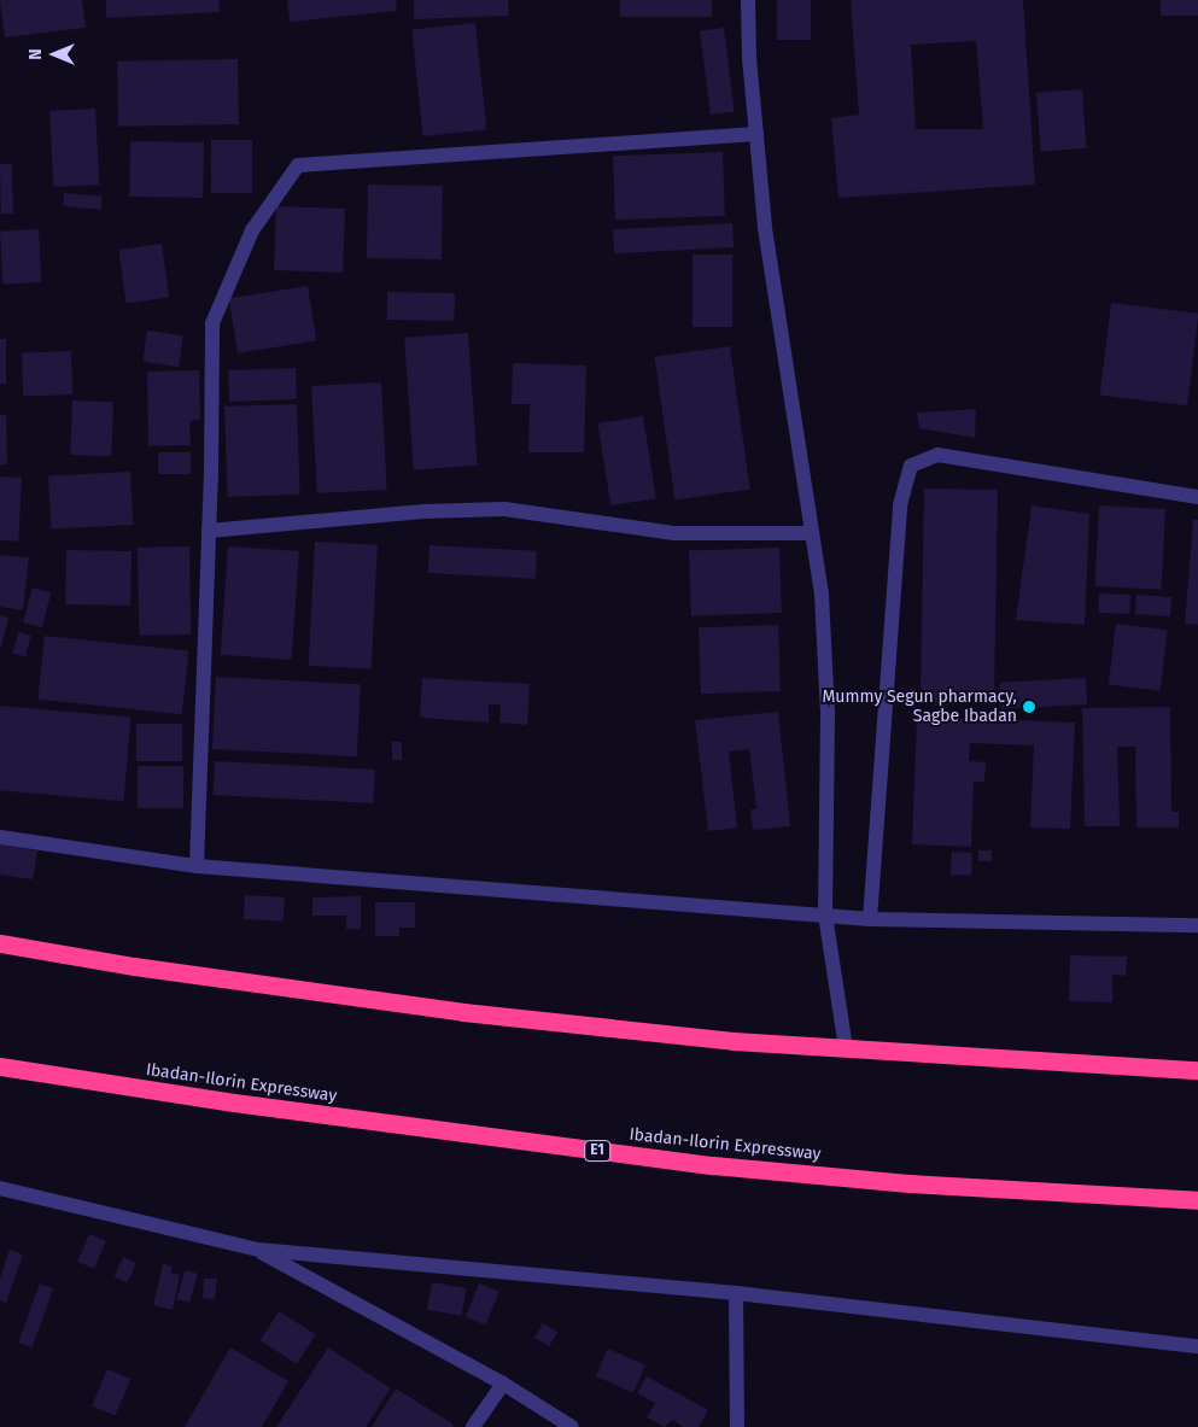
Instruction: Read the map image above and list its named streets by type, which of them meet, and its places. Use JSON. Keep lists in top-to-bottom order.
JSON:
{
  "streets": {
    "highway": ["Ibadan-Ilorin Expressway", "E1"]
  },
  "places": ["Mummy Segun pharmacy, Sagbe Ibadan"],
  "north": "left"
}
